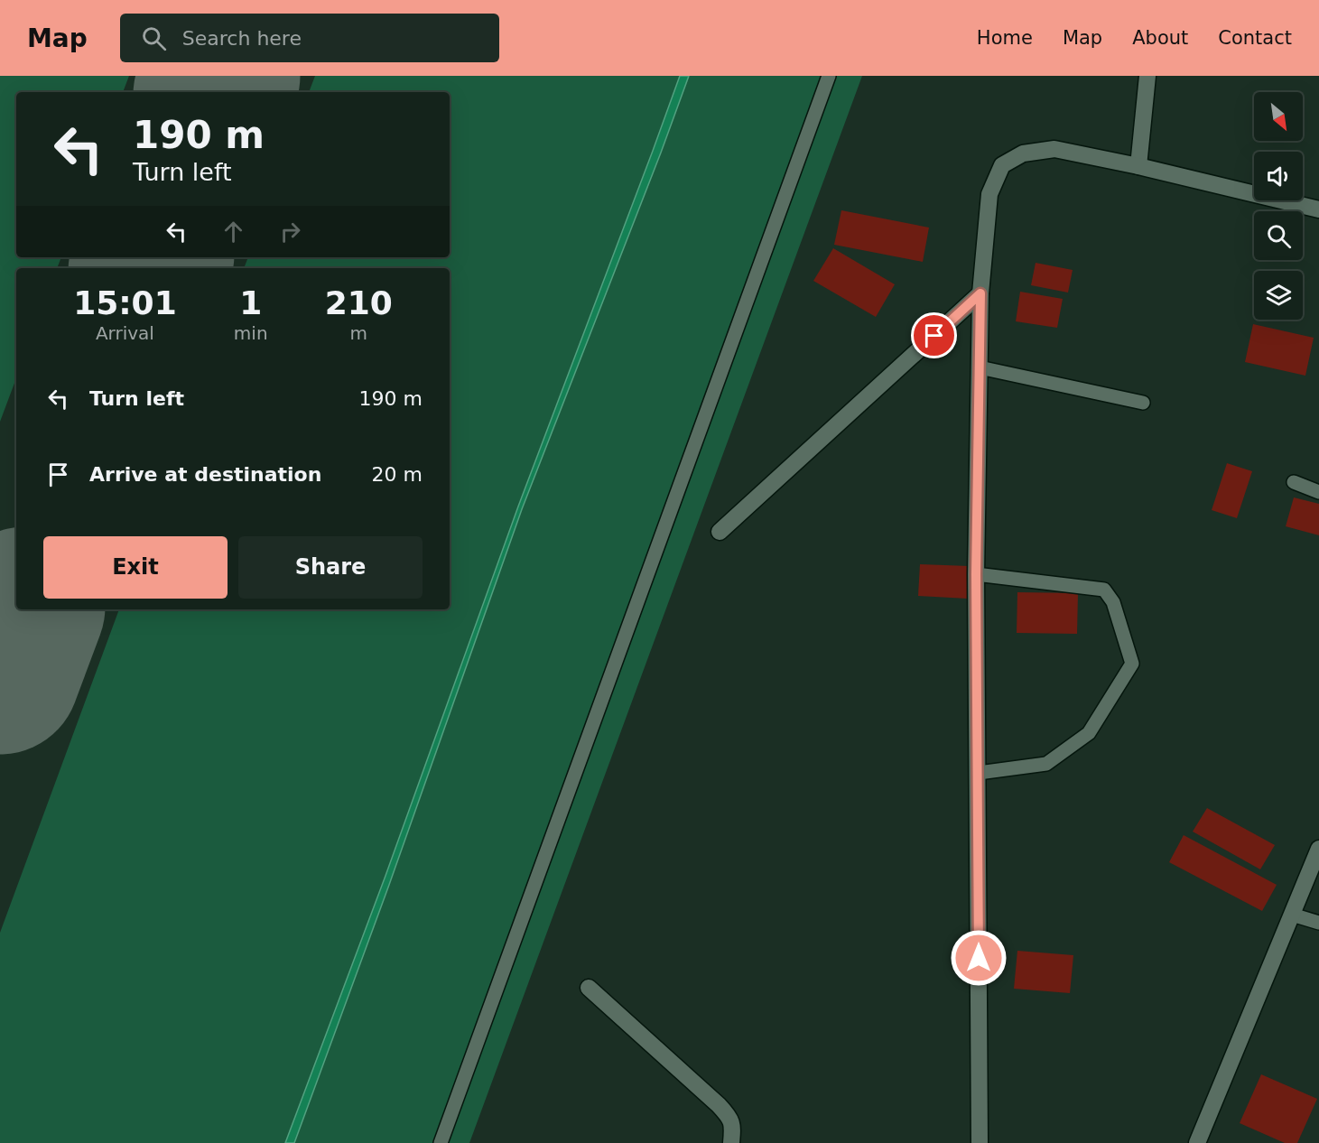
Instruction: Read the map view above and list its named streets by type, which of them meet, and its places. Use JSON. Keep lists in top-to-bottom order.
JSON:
{
  "north": "bottom right",
  "page": {
    "header": "Map",
    "search": "Search here",
    "nav": [
      "Home",
      "Map",
      "About",
      "Contact"
    ],
    "turn": ["190 m", "Turn left"],
    "eta": [
      "15:01",
      "Arrival",
      "1",
      "min",
      "210",
      "m"
    ],
    "list": [
      {
        "name": "Turn left",
        "value": "190 m"
      },
      {
        "name": "Arrive at destination",
        "value": "20 m"
      }
    ],
    "buttons": ["Exit", "Share"]
  }
}
